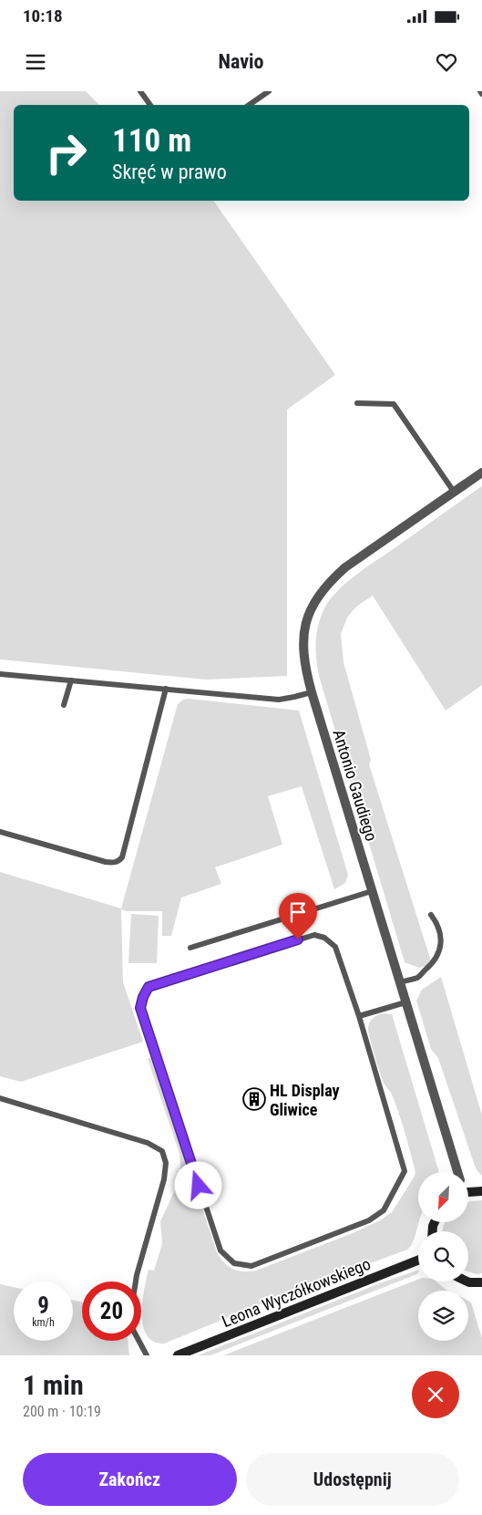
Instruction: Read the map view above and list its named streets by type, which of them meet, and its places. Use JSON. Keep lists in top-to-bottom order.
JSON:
{
  "streets": {
    "street": ["Antonio Gaudiego", "Leona Wyczółkowskiego"]
  },
  "places": {
    "building": ["HL Display Gliwice"]
  },
  "north": "bottom left",
  "page": {
    "status": "10:18",
    "header": "Navio",
    "turn": ["110 m", "Skręć w prawo"],
    "speed": "9 km/h",
    "limit": "20",
    "heading": ["1 min", "200 m · 10:19"],
    "buttons": ["Zakończ", "Udostępnij"]
  }
}
